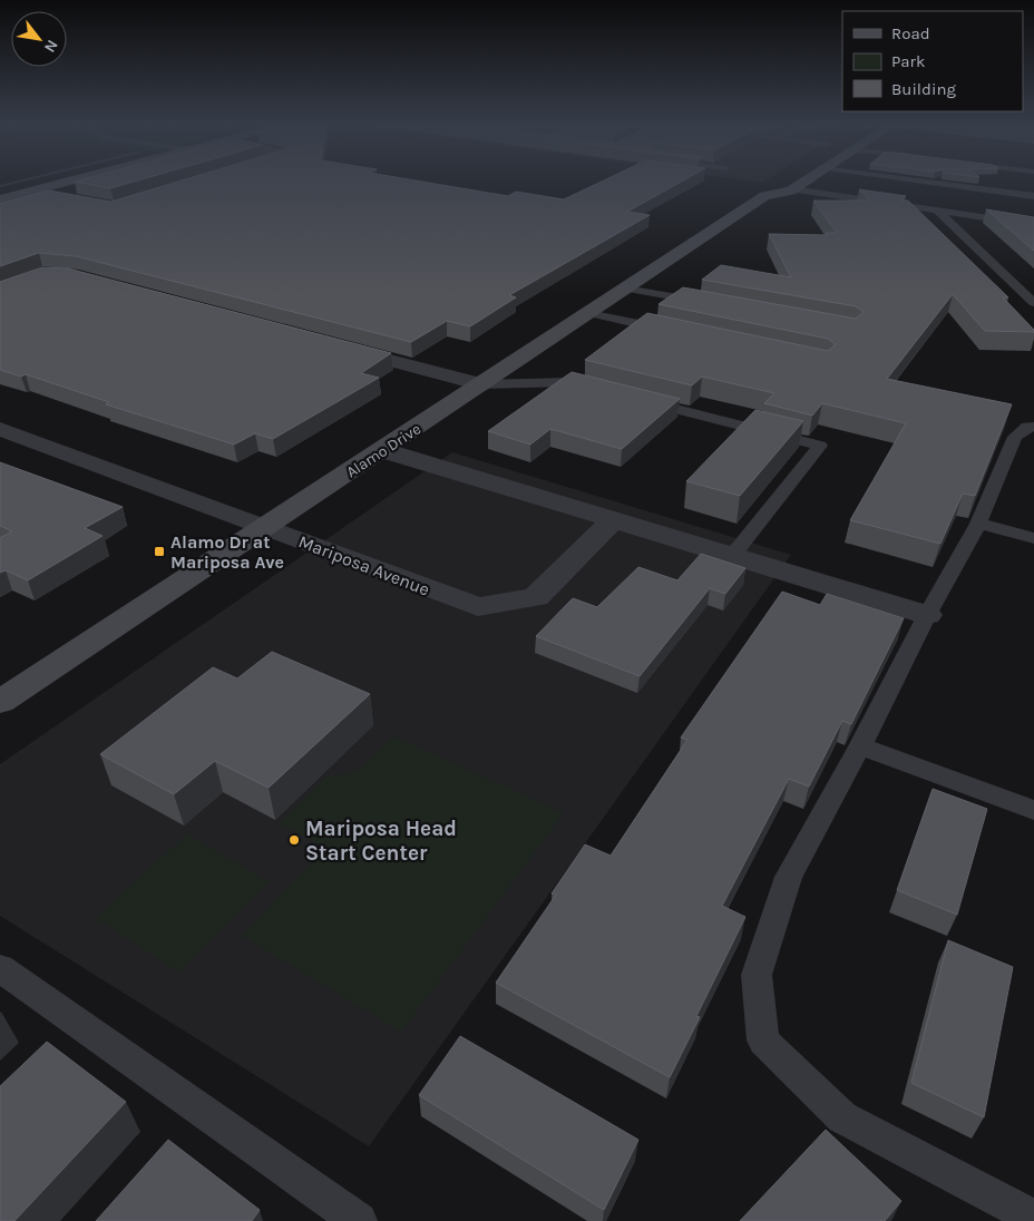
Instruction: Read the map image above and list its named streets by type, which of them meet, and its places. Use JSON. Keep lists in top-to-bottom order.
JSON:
{
  "streets": {
    "main road": ["Alamo Drive"],
    "street": ["Mariposa Avenue"]
  },
  "crossings": [
    ["Alamo Drive", "Mariposa Avenue"]
  ],
  "places": {
    "transit": ["Alamo Dr at Mariposa Ave"],
    "other": ["Mariposa Head Start Center"]
  },
  "legend": ["Road", "Park", "Building"],
  "north": "bottom right"
}
